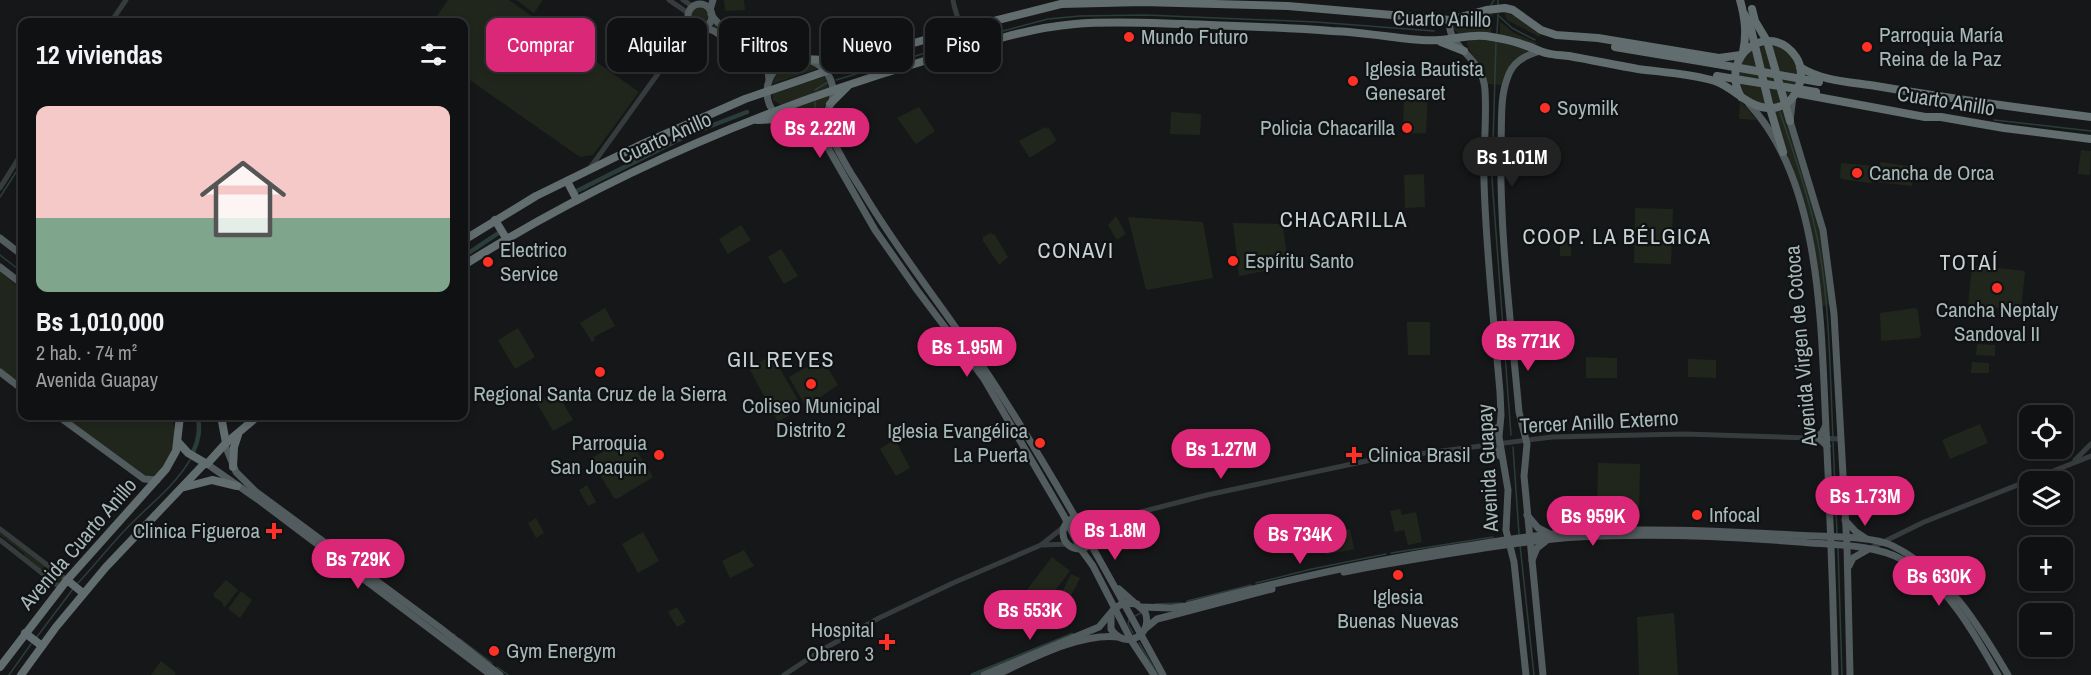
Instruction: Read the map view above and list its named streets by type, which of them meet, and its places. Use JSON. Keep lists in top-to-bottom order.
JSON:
{
  "streets": {
    "highway": ["Cuarto Anillo", "Avenida Cuarto Anillo"],
    "main road": ["Avenida Virgen de Cotoca", "Avenida Guapay"],
    "street": ["Tercer Anillo Externo"]
  },
  "crossings": [
    ["Cuarto Anillo", "Avenida Guapay"],
    ["Tercer Anillo Externo", "Avenida Guapay"]
  ],
  "districts": [
    "CHACARILLA",
    "COOP. LA BÉLGICA",
    "CONAVI",
    "TOTAÍ",
    "GIL REYES"
  ],
  "places": {
    "other": [
      "Mundo Futuro",
      "Parroquia María Reina de la Paz",
      "Iglesia Bautista Genesaret",
      "Soymilk",
      "Policia Chacarilla",
      "Cancha de Orca",
      "Espíritu Santo",
      "Electrico Service",
      "Cancha Neptaly Sandoval II",
      "Regional Santa Cruz de la Sierra",
      "Coliseo Municipal Distrito 2",
      "Iglesia Evangélica La Puerta",
      "Parroquia San Joaquin",
      "Infocal",
      "Iglesia Buenas Nuevas",
      "Gym Energym"
    ],
    "health": ["Clinica Brasil", "Clinica Figueroa", "Hospital Obrero 3"]
  },
  "page": {
    "chip": [
      "Comprar",
      "Alquilar",
      "Filtros",
      "Nuevo",
      "Piso"
    ],
    "heading": "12 viviendas",
    "list": [
      {
        "name": "Bs 1,010,000",
        "note": "2 hab. · 74 m² · Avenida Guapay"
      }
    ],
    "price": [
      "Bs 2.22M",
      "Bs 1.01M",
      "Bs 771K",
      "Bs 1.95M",
      "Bs 1.27M",
      "Bs 1.73M",
      "Bs 959K",
      "Bs 1.8M",
      "Bs 734K",
      "Bs 729K",
      "Bs 630K",
      "Bs 553K"
    ],
    "map_buttons": ["+", "−"]
  }
}
